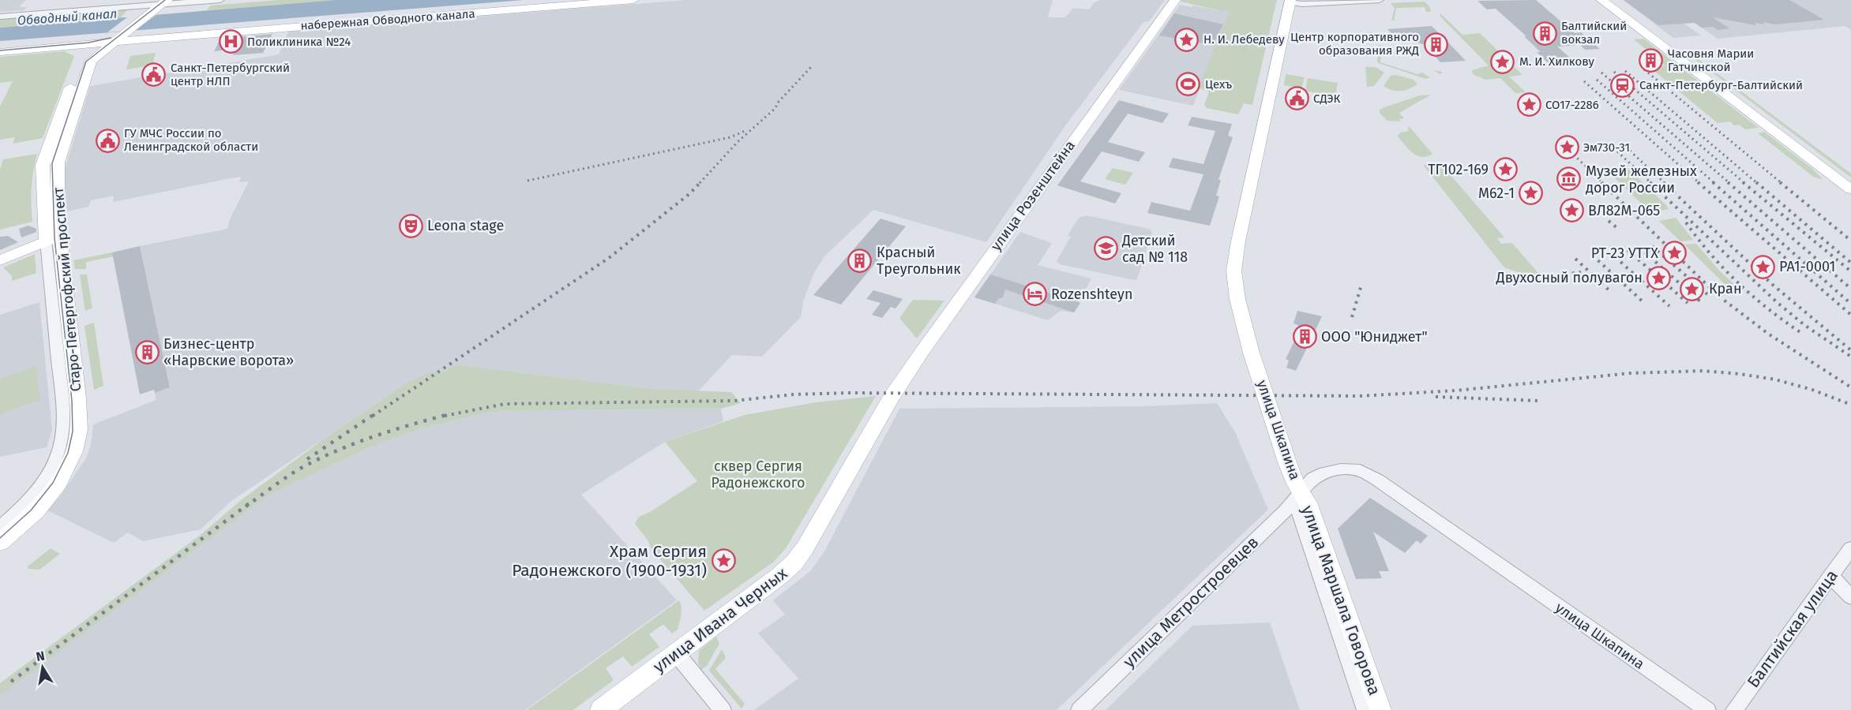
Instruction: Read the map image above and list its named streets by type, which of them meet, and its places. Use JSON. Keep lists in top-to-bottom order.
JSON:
{
  "streets": {
    "main road": [
      "набережная Обводного канала",
      "улица Розенштейна",
      "Старо-Петергофский проспект",
      "улица Шкапина",
      "улица Маршала Говорова",
      "улица Ивана Черных"
    ],
    "street": ["улица Метростроевцев", "Балтийская улица"]
  },
  "crossings": [
    ["набережная Обводного канала", "Старо-Петергофский проспект"],
    ["улица Розенштейна", "улица Ивана Черных"],
    ["улица Шкапина", "улица Маршала Говорова"],
    ["улица Шкапина", "улица Метростроевцев"],
    ["улица Маршала Говорова", "улица Метростроевцев"]
  ],
  "water": ["Обводный канал"],
  "parks": ["сквер Сергия Радонежского"],
  "places": {
    "building": [
      "Балтийский вокзал",
      "Центр корпоративного образования РЖД",
      "Часовня Марии Гатчинской",
      "Красный Треугольник",
      "ООО \"Юниджет\"",
      "Бизнес-центр «Нарвские ворота»"
    ],
    "place": [
      "Н. И. Лебедеву",
      "М. И. Хилкову",
      "СО17-2286",
      "Эм730-31",
      "ТГ102-169",
      "М62-1",
      "ВЛ82М-065",
      "РТ-23 УТТХ",
      "РА1-0001",
      "Двухосный полувагон",
      "Кран",
      "Храм Сергия Радонежского (1900-1931)"
    ],
    "hospital": ["Поликлиника №24"],
    "public building": ["Санкт-Петербургский центр НЛП", "СДЭК", "ГУ МЧС России по Ленинградской области"],
    "sports": ["Цехъ"],
    "station": ["Санкт-Петербург-Балтийский"],
    "museum": ["Музей железных дорог России"],
    "theatre": ["Leona stage"],
    "school or university": ["Детский сад № 118"],
    "hotel": ["Rozenshteyn"]
  },
  "north": "top"
}
